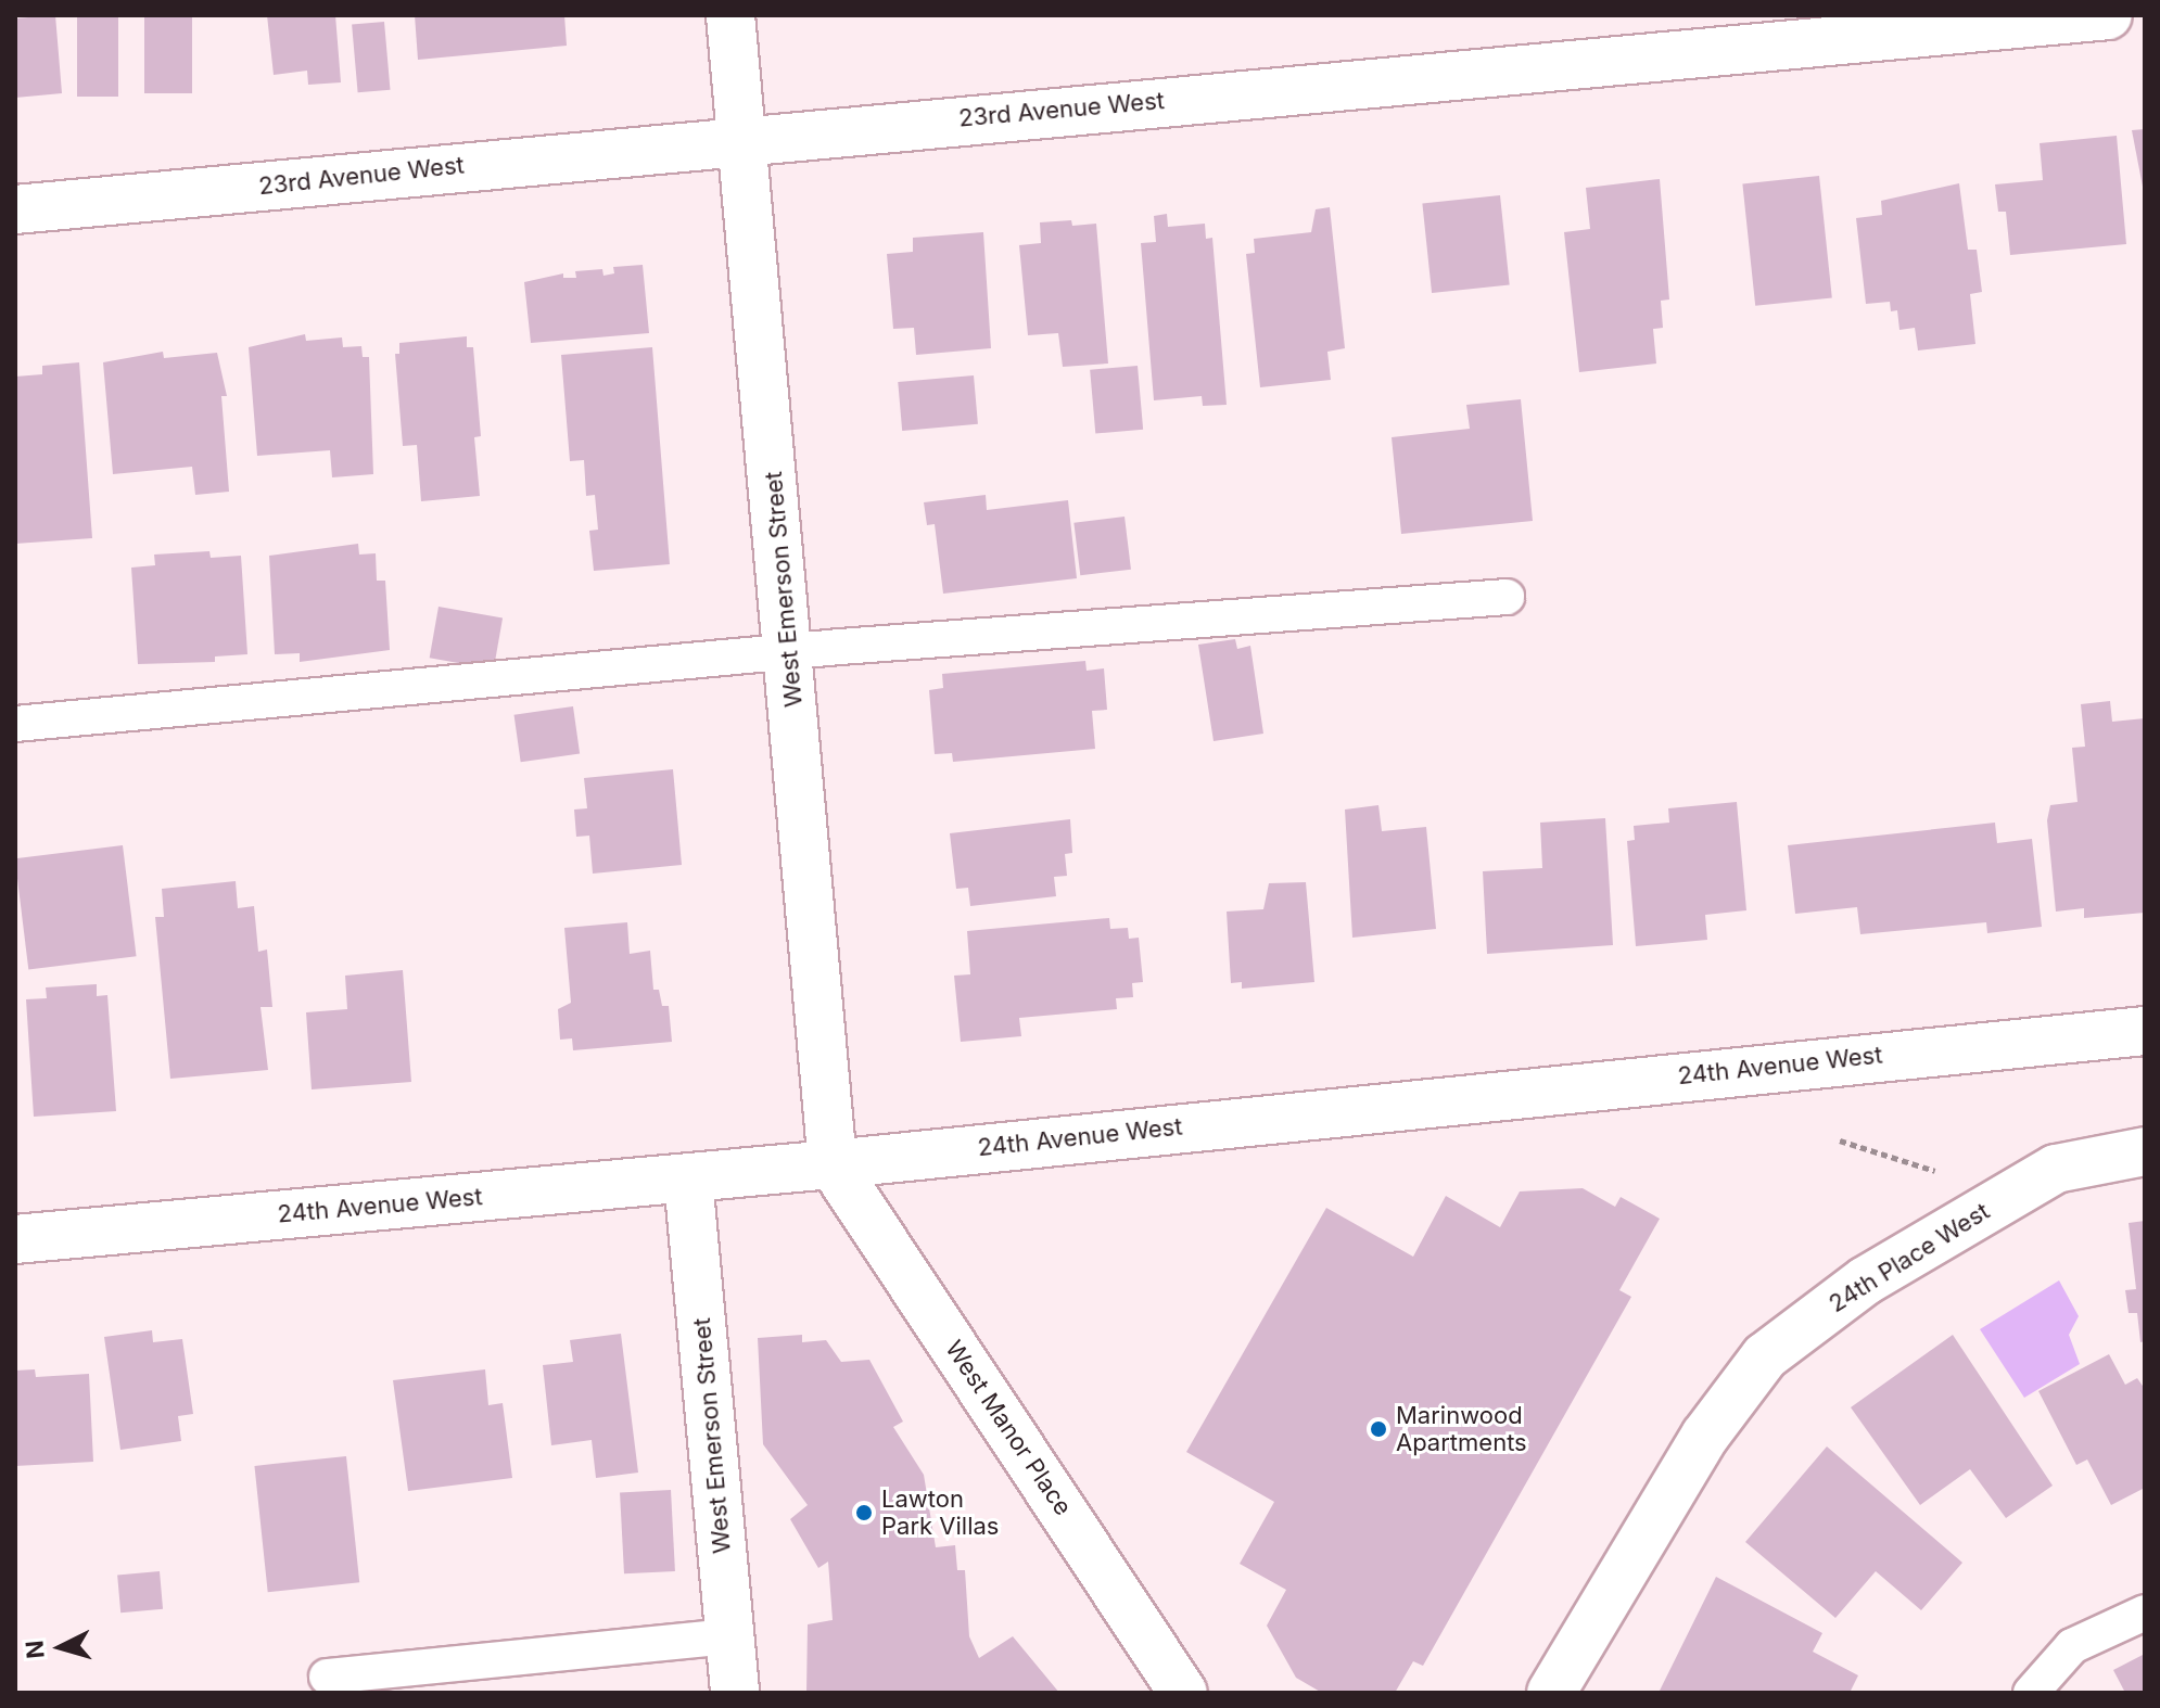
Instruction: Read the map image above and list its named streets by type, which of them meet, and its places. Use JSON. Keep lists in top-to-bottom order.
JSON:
{
  "streets": {
    "street": [
      "23rd Avenue West",
      "West Emerson Street",
      "24th Avenue West",
      "24th Place West",
      "West Manor Place"
    ]
  },
  "crossings": [
    ["23rd Avenue West", "West Emerson Street"],
    ["West Emerson Street", "24th Avenue West"],
    ["West Emerson Street", "West Manor Place"],
    ["24th Avenue West", "West Manor Place"]
  ],
  "places": ["Marinwood Apartments", "Lawton Park Villas"],
  "north": "left"
}
